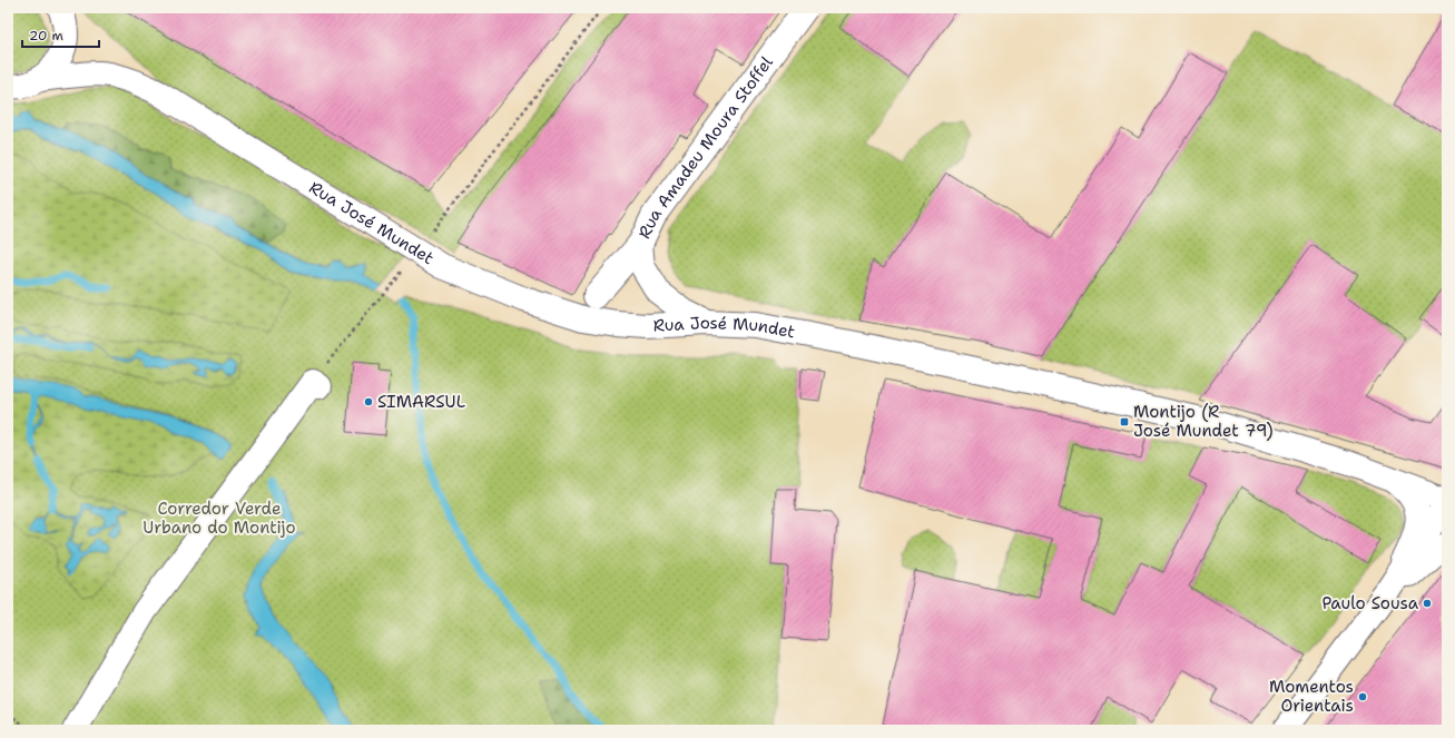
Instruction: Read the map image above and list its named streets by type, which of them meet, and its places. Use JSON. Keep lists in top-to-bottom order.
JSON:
{
  "streets": {
    "street": ["Rua Amadeu Moura Stoffel", "Rua José Mundet"]
  },
  "crossings": [
    ["Rua Amadeu Moura Stoffel", "Rua José Mundet"]
  ],
  "parks": ["Corredor Verde Urbano do Montijo"],
  "places": {
    "other": ["SIMARSUL", "Paulo Sousa", "Momentos Orientais"],
    "transit": ["Montijo (R José Mundet 79)"]
  },
  "scale_bar": "20 m"
}
